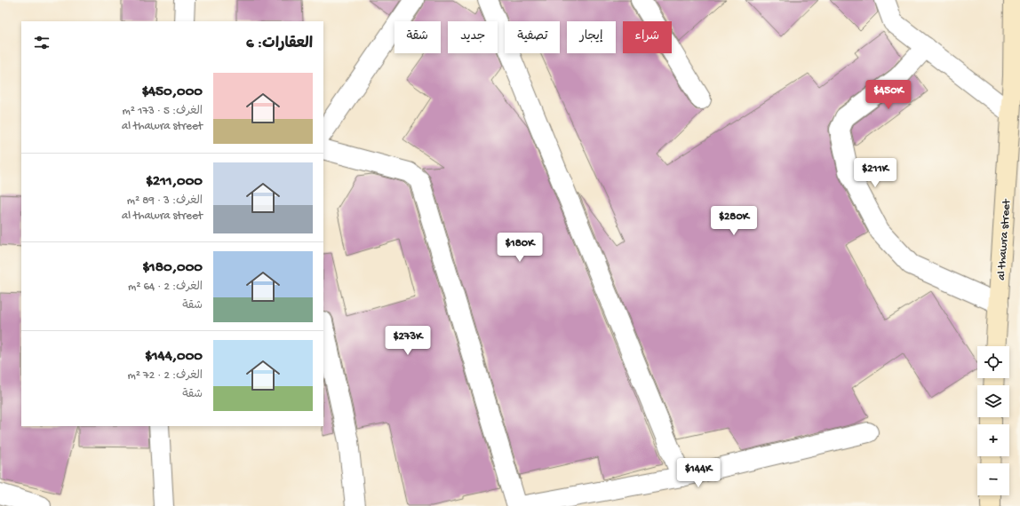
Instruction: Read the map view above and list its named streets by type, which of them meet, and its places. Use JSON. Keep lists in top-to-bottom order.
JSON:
{
  "streets": {
    "main road": ["al thawra street"]
  },
  "page": {
    "chip": [
      "شراء",
      "إيجار",
      "تصفية",
      "جديد",
      "شقة"
    ],
    "heading": "العقارات: 6",
    "list": [
      {
        "name": "$450,000",
        "note": "الغرف: 5 · 173 m² · al thawra street"
      },
      {
        "name": "$211,000",
        "note": "الغرف: 3 · 89 m² · al thawra street"
      },
      {
        "name": "$180,000",
        "note": "الغرف: 2 · 64 m² · شقة"
      },
      {
        "name": "$144,000",
        "note": "الغرف: 2 · 72 m² · شقة"
      }
    ],
    "price": [
      "$450K",
      "$211K",
      "$280K",
      "$180K",
      "$273K",
      "$144K"
    ],
    "map_buttons": ["+", "−"]
  }
}
